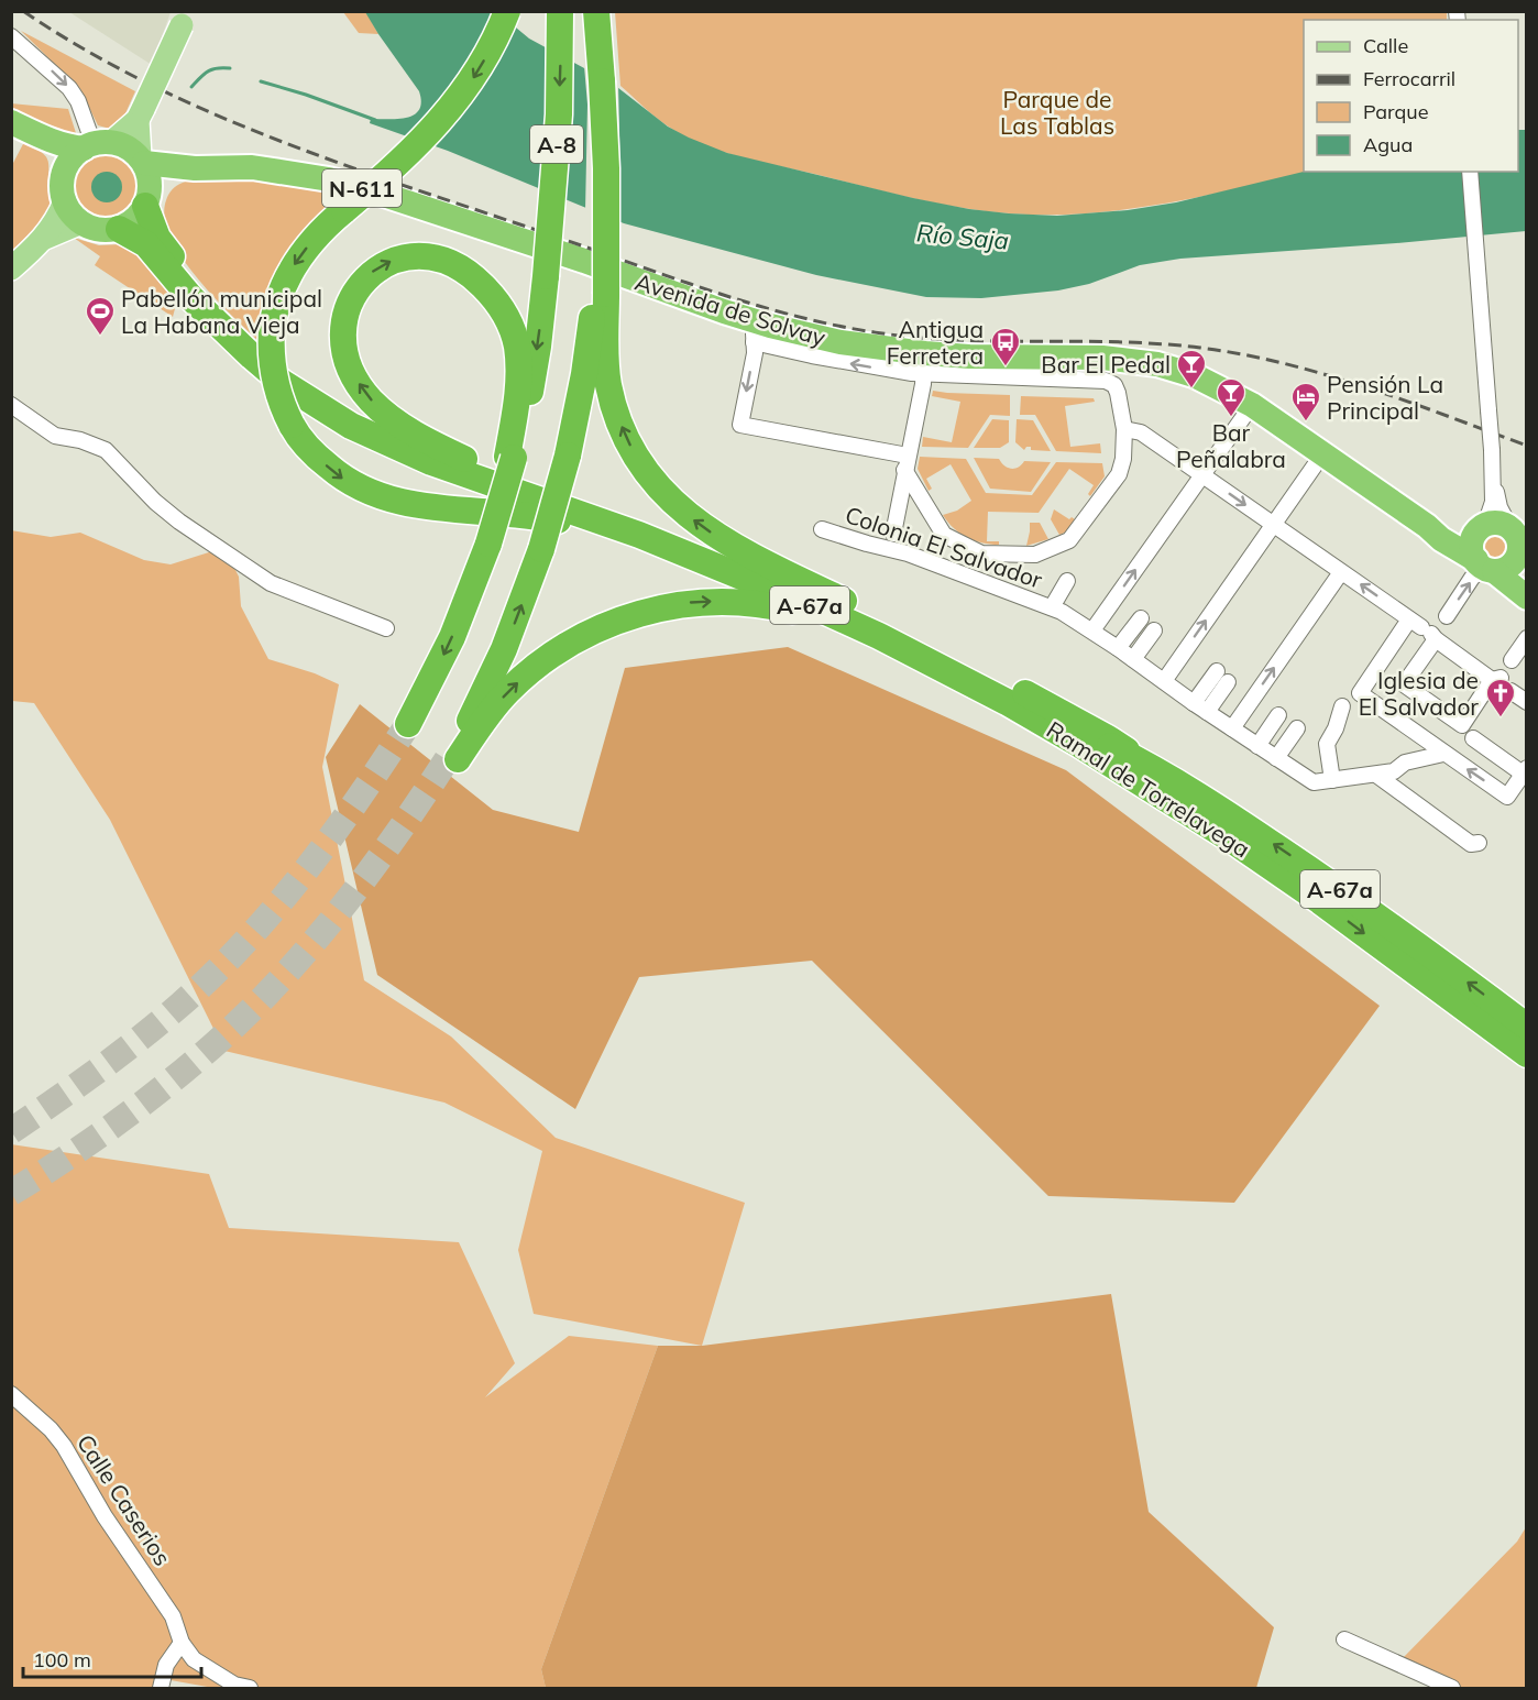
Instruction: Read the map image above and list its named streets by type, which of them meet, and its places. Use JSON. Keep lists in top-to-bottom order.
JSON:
{
  "streets": {
    "highway": [
      "A-8",
      "N-611",
      "Avenida de Solvay",
      "A-67a",
      "Ramal de Torrelavega"
    ],
    "street": ["Colonia El Salvador", "Calle Caserios"]
  },
  "crossings": [
    ["A-8", "Ramal de Torrelavega"],
    ["N-611", "Avenida de Solvay"]
  ],
  "water": ["Río Saja"],
  "parks": ["Parque de Las Tablas"],
  "places": {
    "sports": ["Pabellón municipal La Habana Vieja"],
    "bus stop": ["Antigua Ferretera"],
    "bar": ["Bar El Pedal", "Bar Peñalabra"],
    "hotel": ["Pensión La Principal"],
    "church": ["Iglesia de El Salvador"]
  },
  "legend": [
    "Calle",
    "Ferrocarril",
    "Parque",
    "Agua"
  ],
  "scale_bar": "100 m"
}
